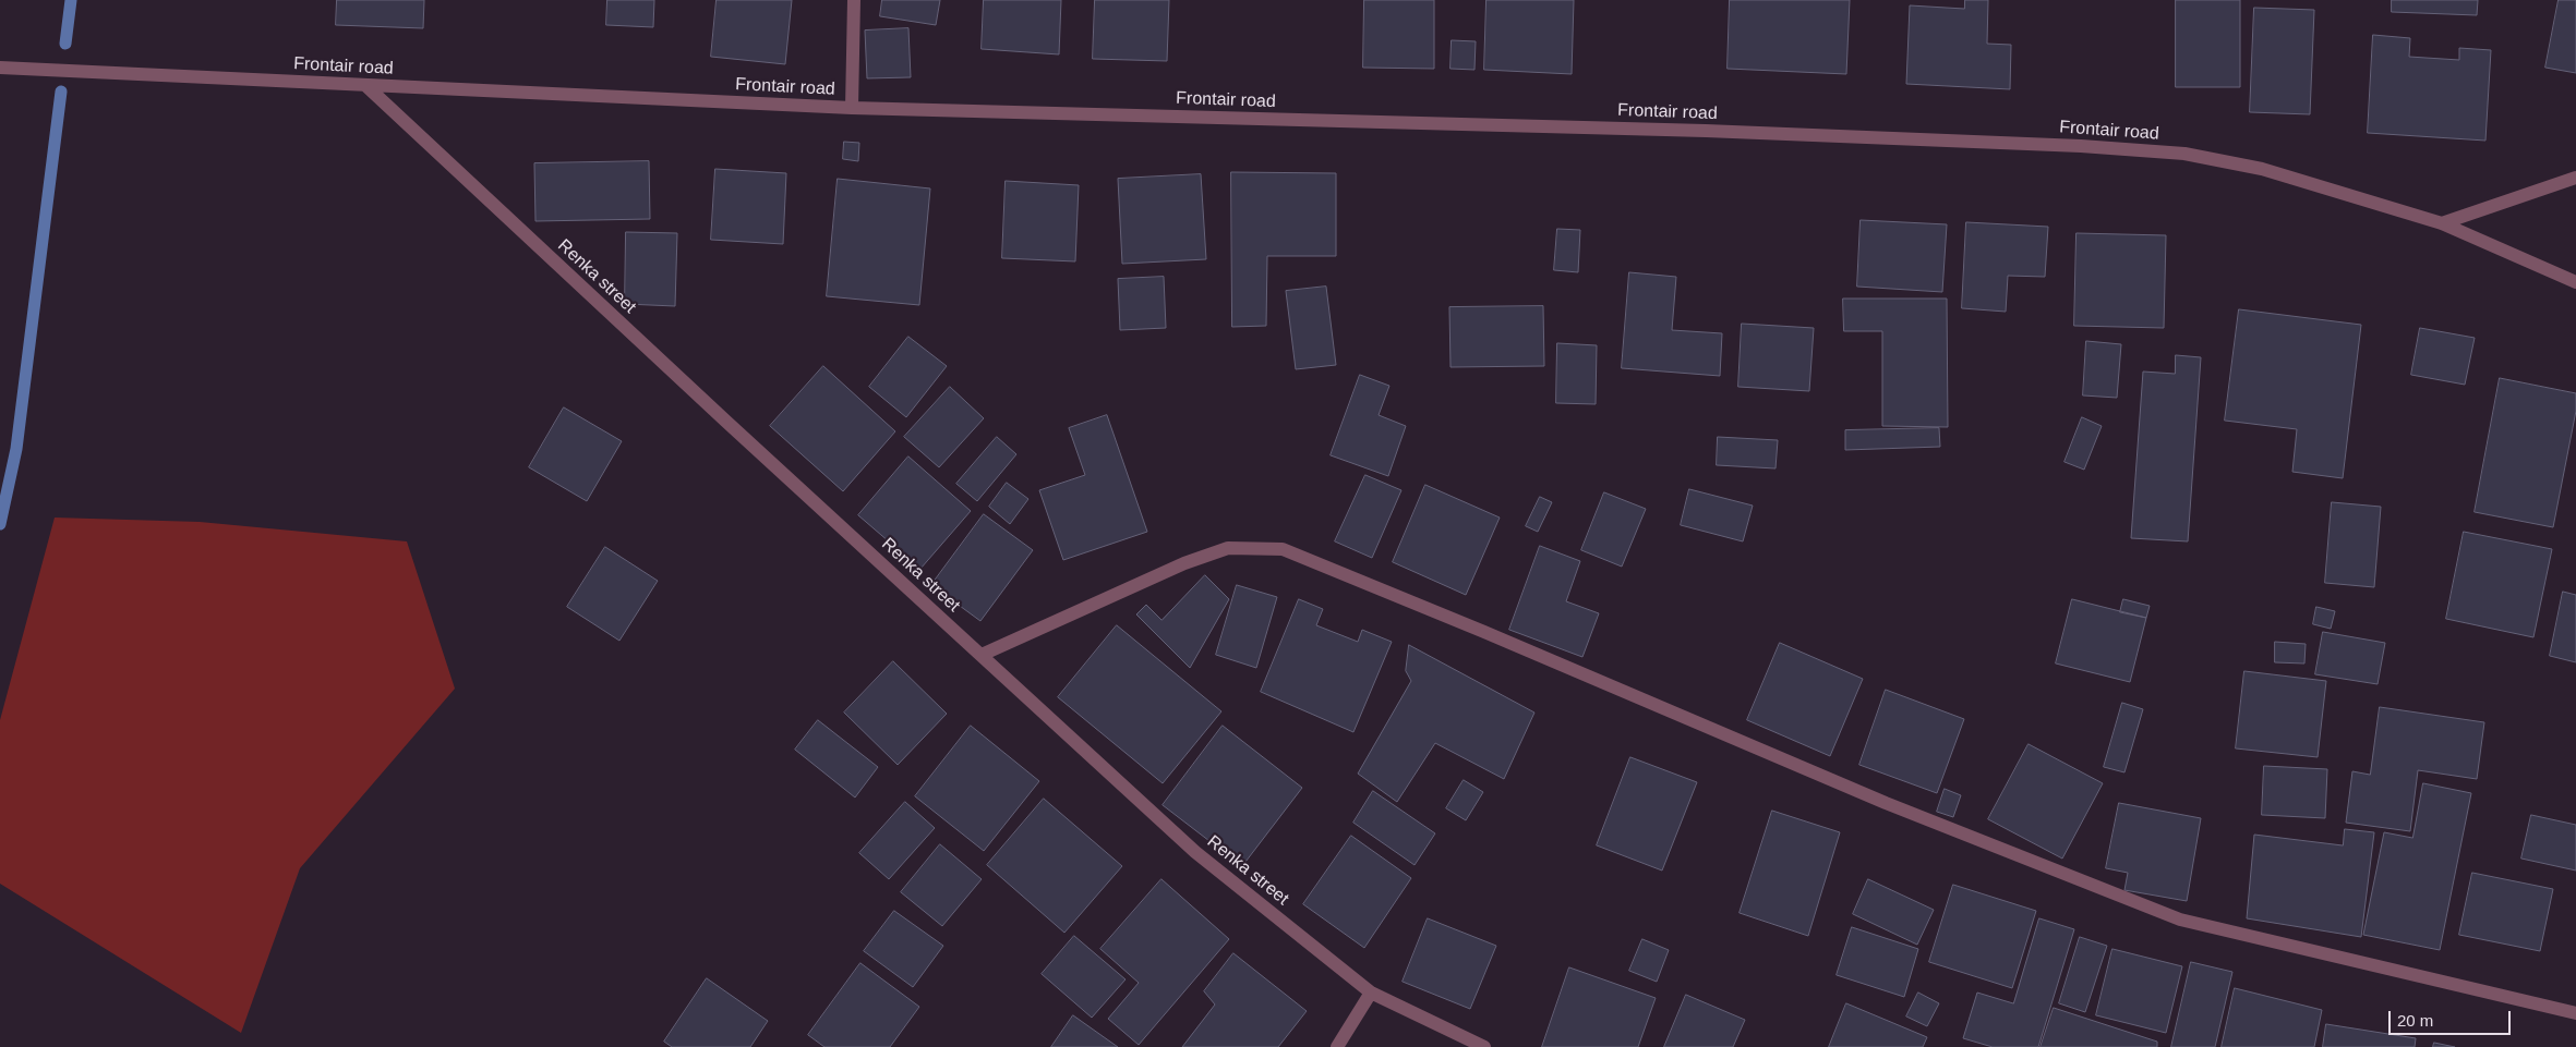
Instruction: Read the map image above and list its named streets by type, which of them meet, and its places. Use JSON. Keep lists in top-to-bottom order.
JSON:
{
  "streets": {
    "street": ["Frontair road", "Renka street"]
  },
  "crossings": [
    ["Frontair road", "Renka street"]
  ],
  "scale_bar": "20 m"
}
